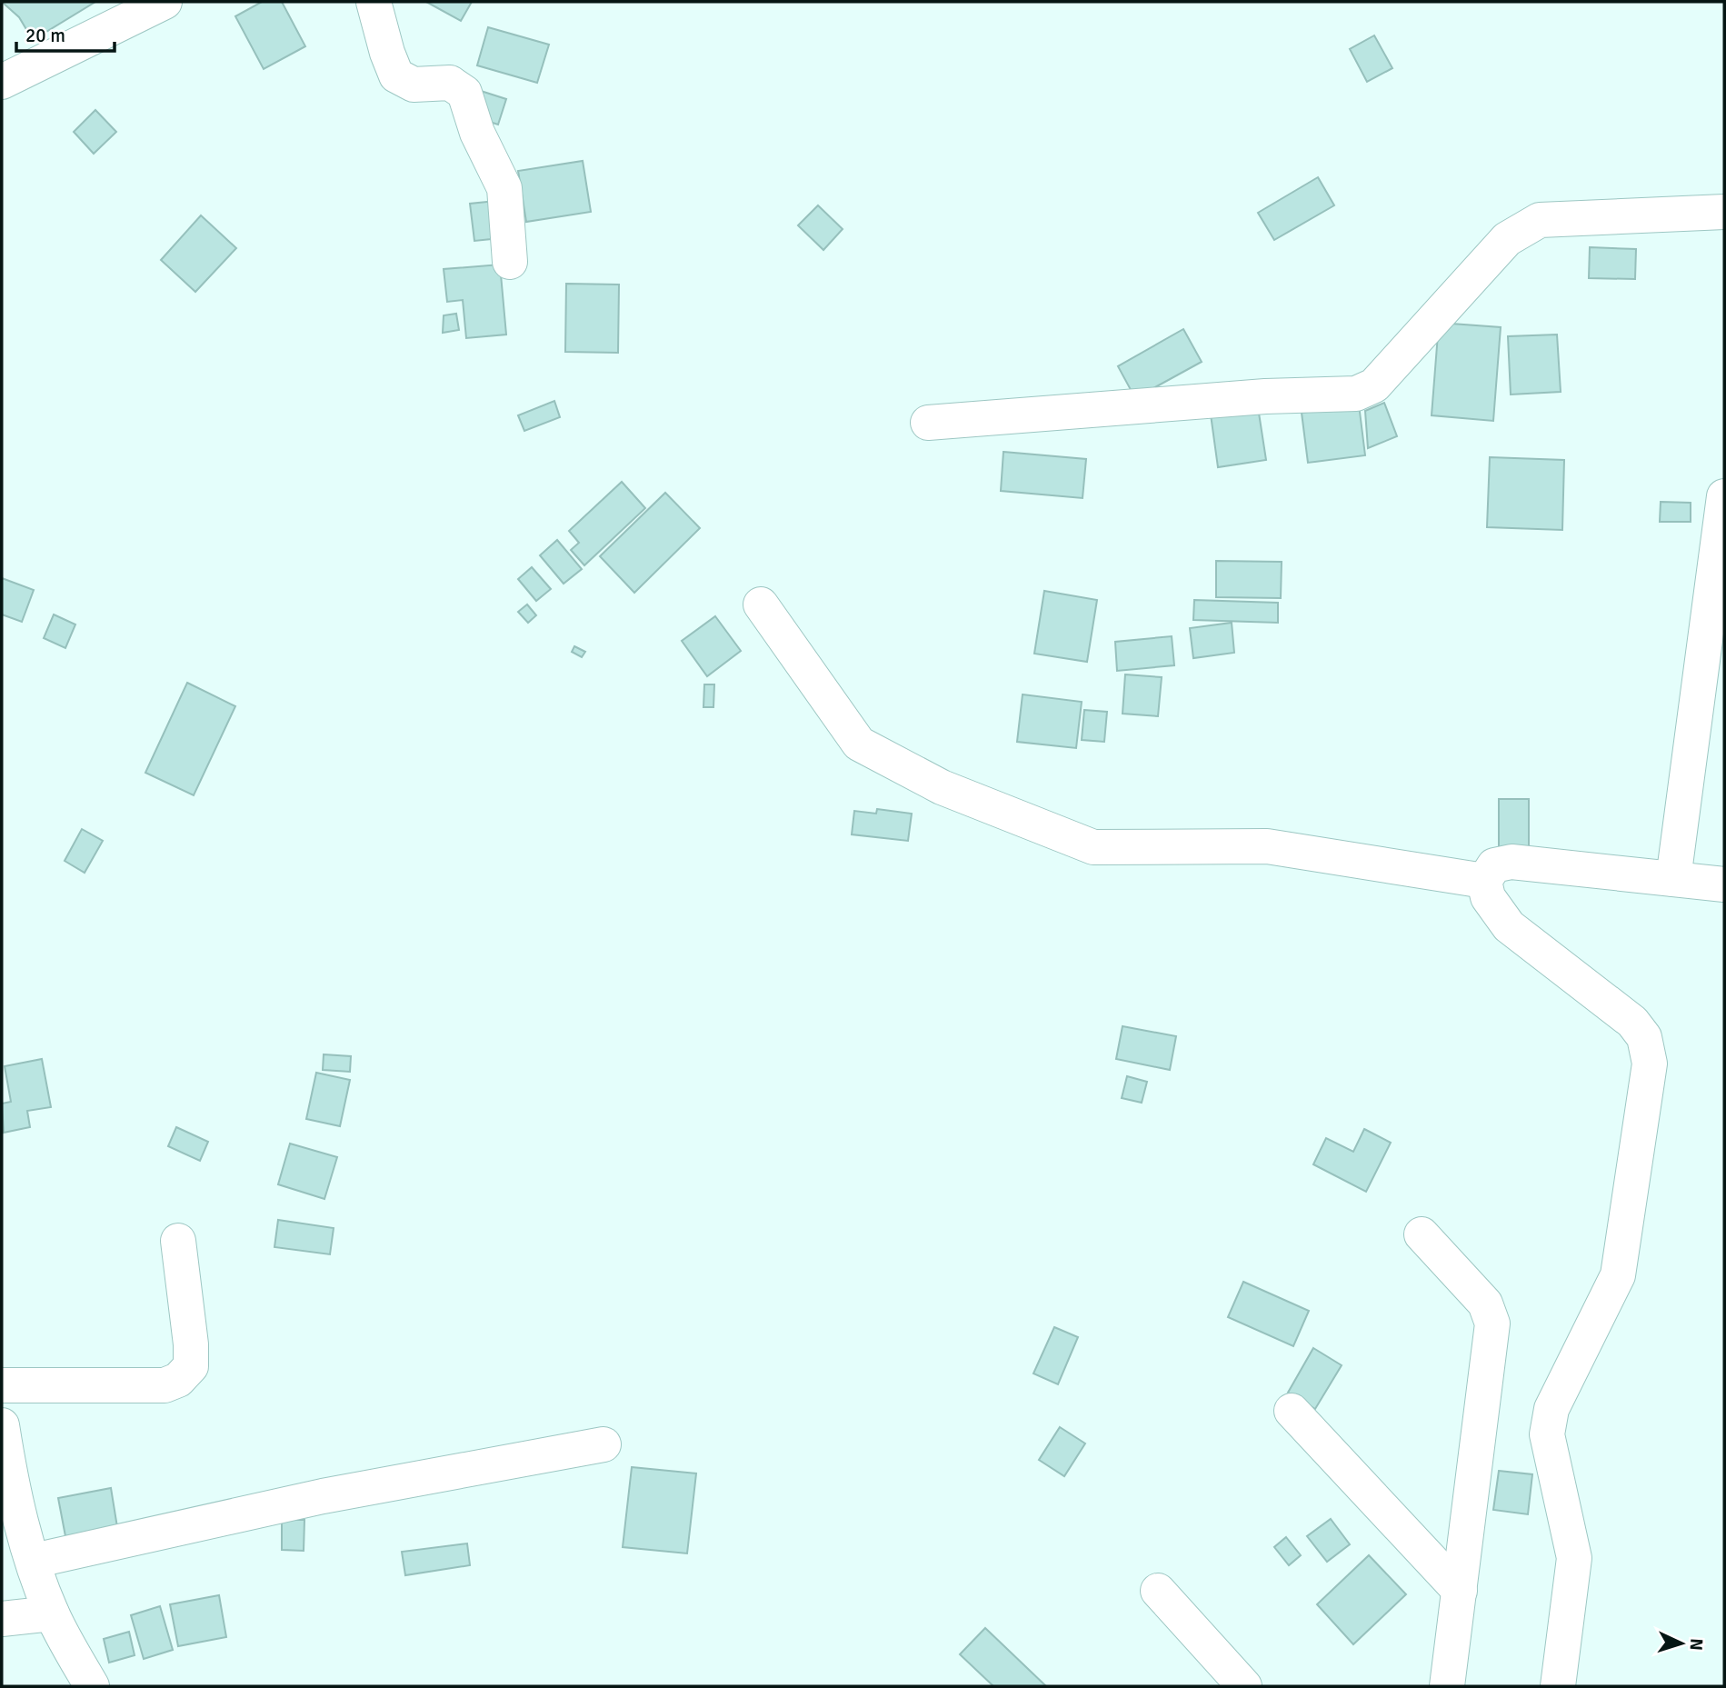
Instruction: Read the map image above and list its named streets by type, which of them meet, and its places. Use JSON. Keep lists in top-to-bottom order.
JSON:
{
  "scale_bar": "20 m",
  "north": "right"
}
